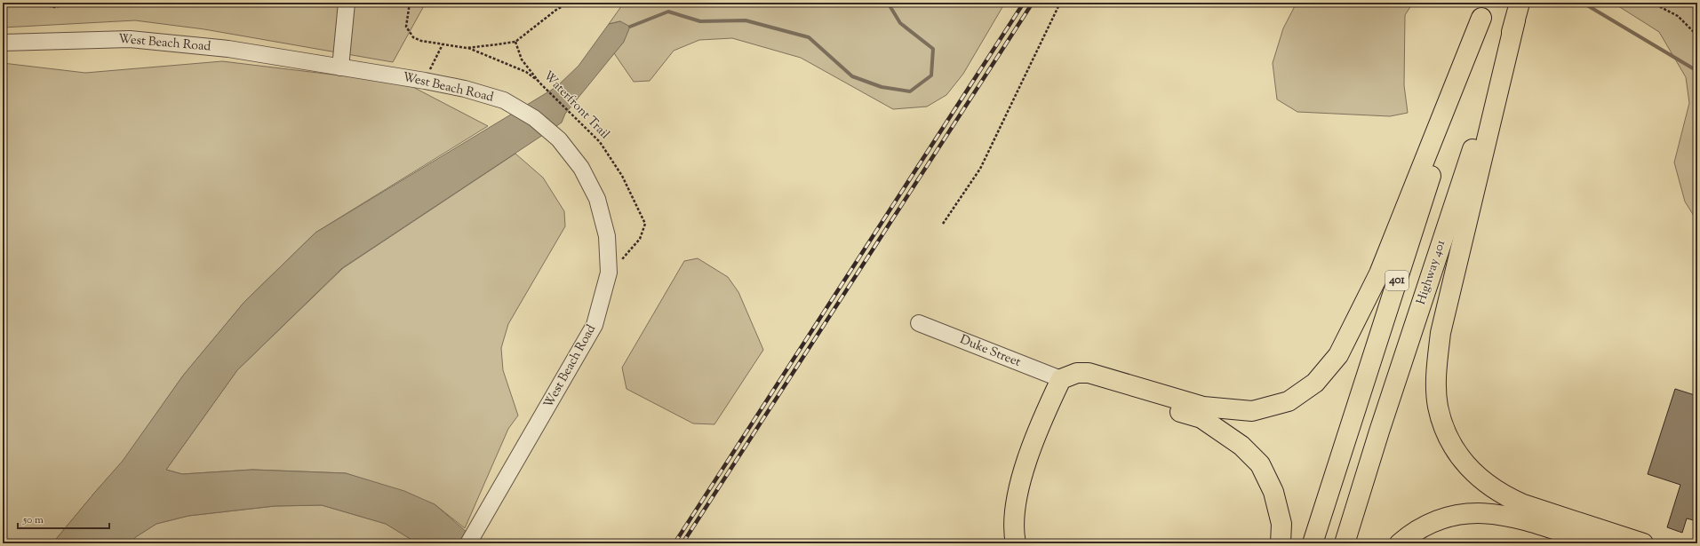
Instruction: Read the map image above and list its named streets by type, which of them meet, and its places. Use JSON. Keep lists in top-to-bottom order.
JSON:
{
  "streets": {
    "main road": ["Highway 401", "401"],
    "street": ["West Beach Road", "Duke Street"],
    "path": ["Waterfront Trail"]
  },
  "crossings": [
    ["West Beach Road", "Waterfront Trail"]
  ],
  "scale_bar": "50 m"
}
